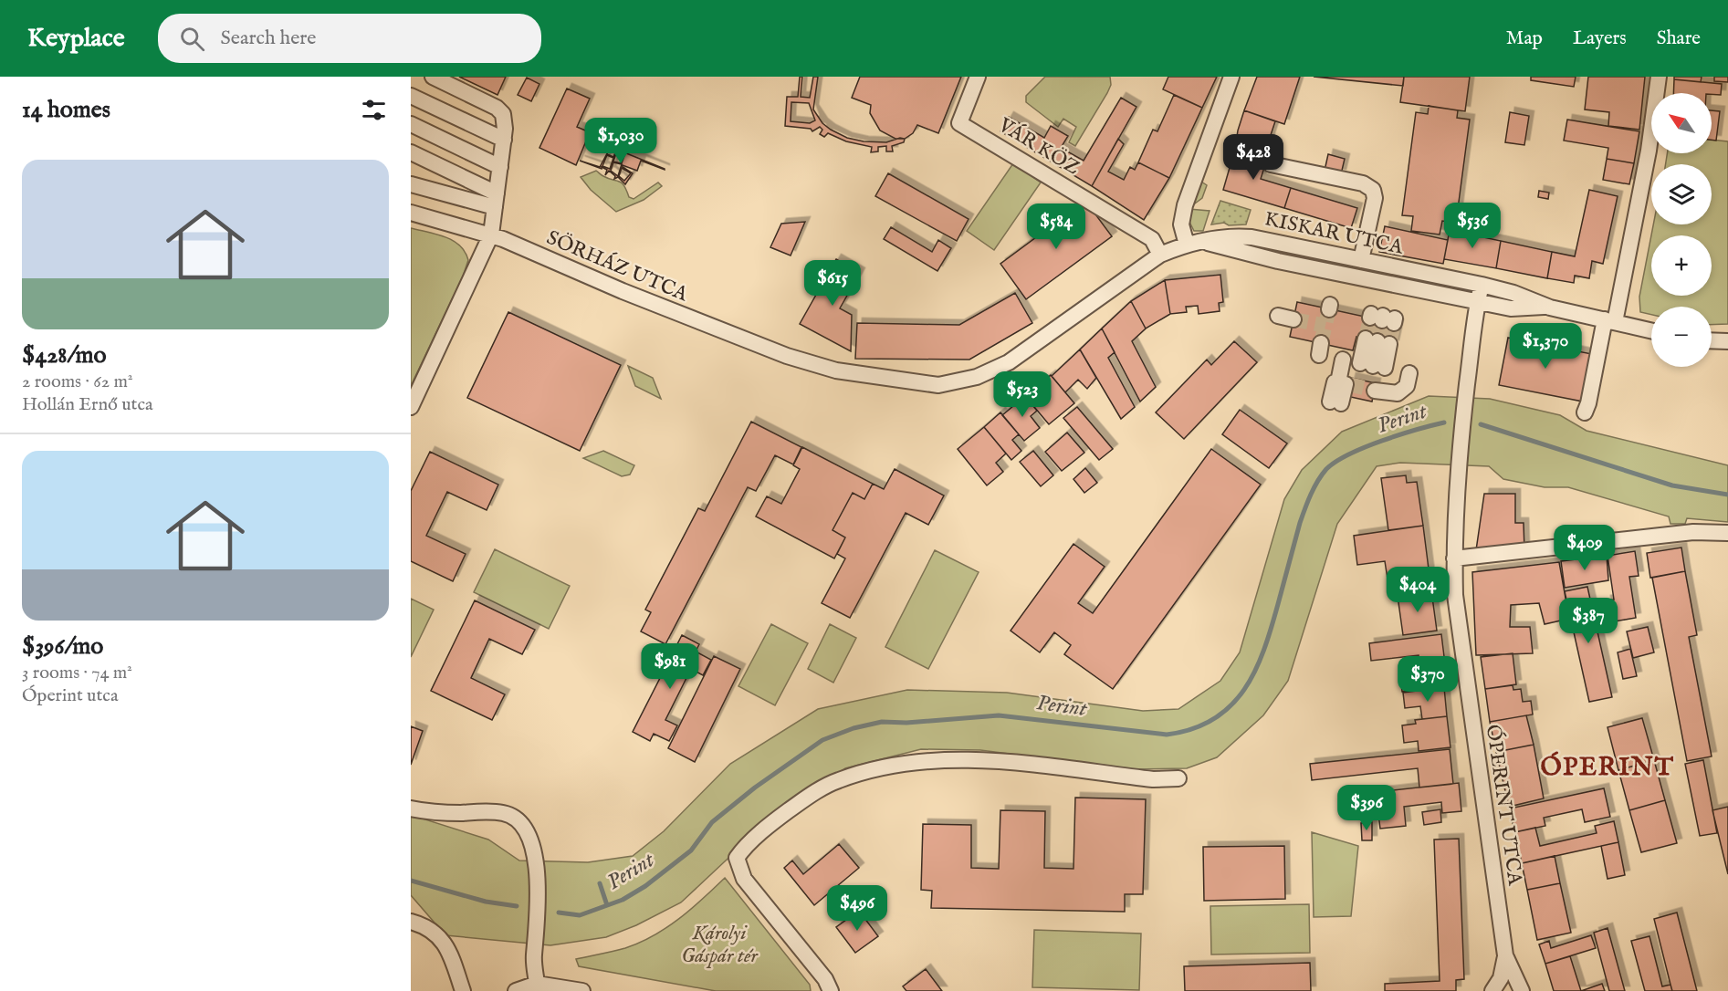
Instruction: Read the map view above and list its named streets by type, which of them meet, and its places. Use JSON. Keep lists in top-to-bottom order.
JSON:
{
  "streets": {
    "street": [
      "VÁR KÖZ",
      "KISKAR UTCA",
      "SÖRHÁZ UTCA",
      "ÓPERINT UTCA"
    ]
  },
  "crossings": [
    ["VÁR KÖZ", "KISKAR UTCA"],
    ["VÁR KÖZ", "SÖRHÁZ UTCA"],
    ["KISKAR UTCA", "SÖRHÁZ UTCA"],
    ["KISKAR UTCA", "ÓPERINT UTCA"]
  ],
  "districts": ["ÓPERINT"],
  "water": ["Perint"],
  "parks": ["Károlyi Gáspár tér"],
  "north": "top left",
  "page": {
    "header": "Keyplace",
    "search": "Search here",
    "nav": ["Map", "Layers", "Share"],
    "heading": "14 homes",
    "map_buttons": ["+", "−"],
    "price": [
      "$1,030",
      "$428",
      "$536",
      "$584",
      "$615",
      "$1,370",
      "$523",
      "$409",
      "$404",
      "$387",
      "$981",
      "$370",
      "$396",
      "$496"
    ],
    "list": [
      {
        "name": "$428/mo",
        "note": "2 rooms · 62 m² · Hollán Ernő utca"
      },
      {
        "name": "$396/mo",
        "note": "3 rooms · 74 m² · Óperint utca"
      }
    ]
  }
}
